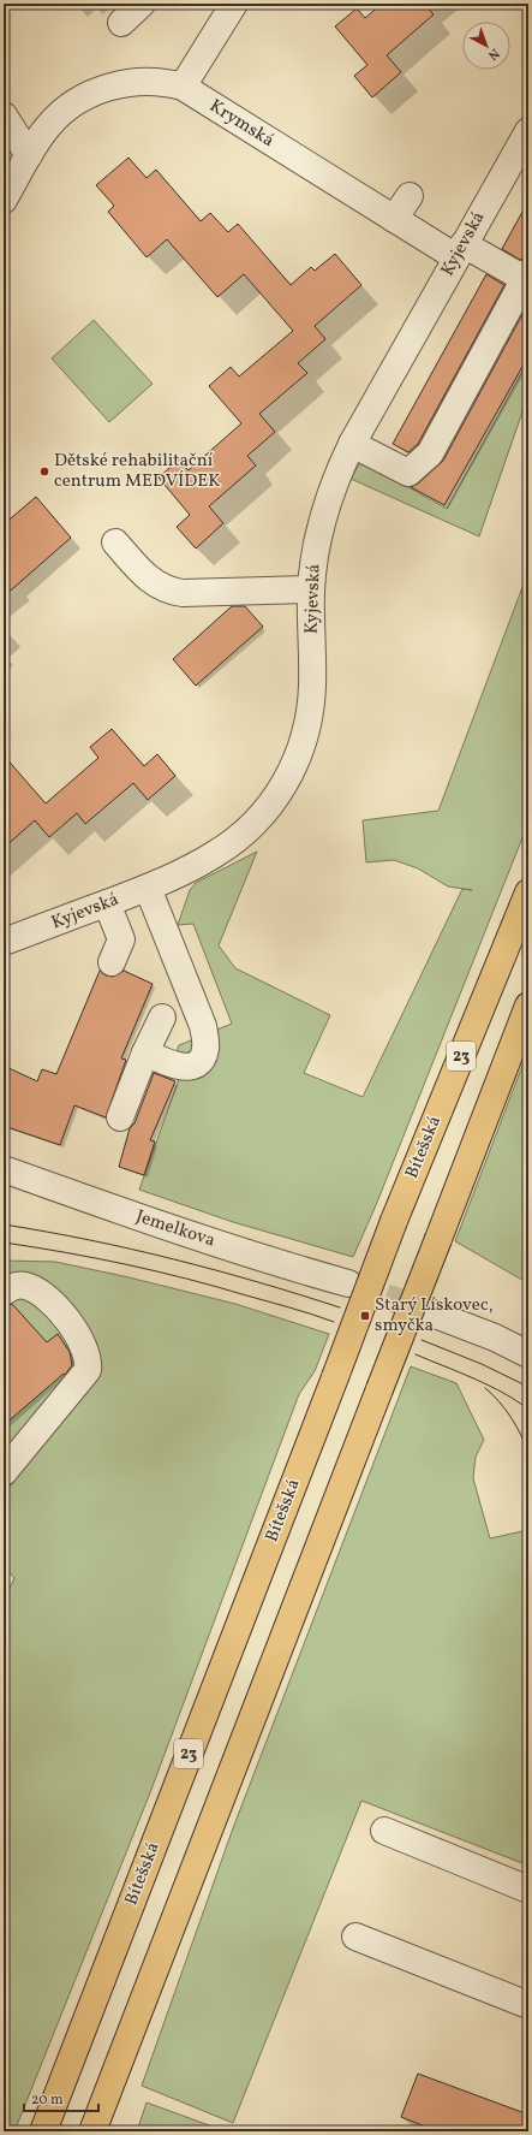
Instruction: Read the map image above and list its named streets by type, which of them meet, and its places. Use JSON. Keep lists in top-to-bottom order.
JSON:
{
  "streets": {
    "highway": ["23", "Bítešská"],
    "street": ["Krymská", "Kyjevská", "Jemelkova"]
  },
  "crossings": [
    ["Krymská", "Kyjevská"]
  ],
  "places": {
    "other": ["Dětské rehabilitační centrum MEDVÍDEK"],
    "transit": ["Starý Lískovec, smyčka"]
  },
  "scale_bar": "20 m",
  "north": "bottom right"
}
